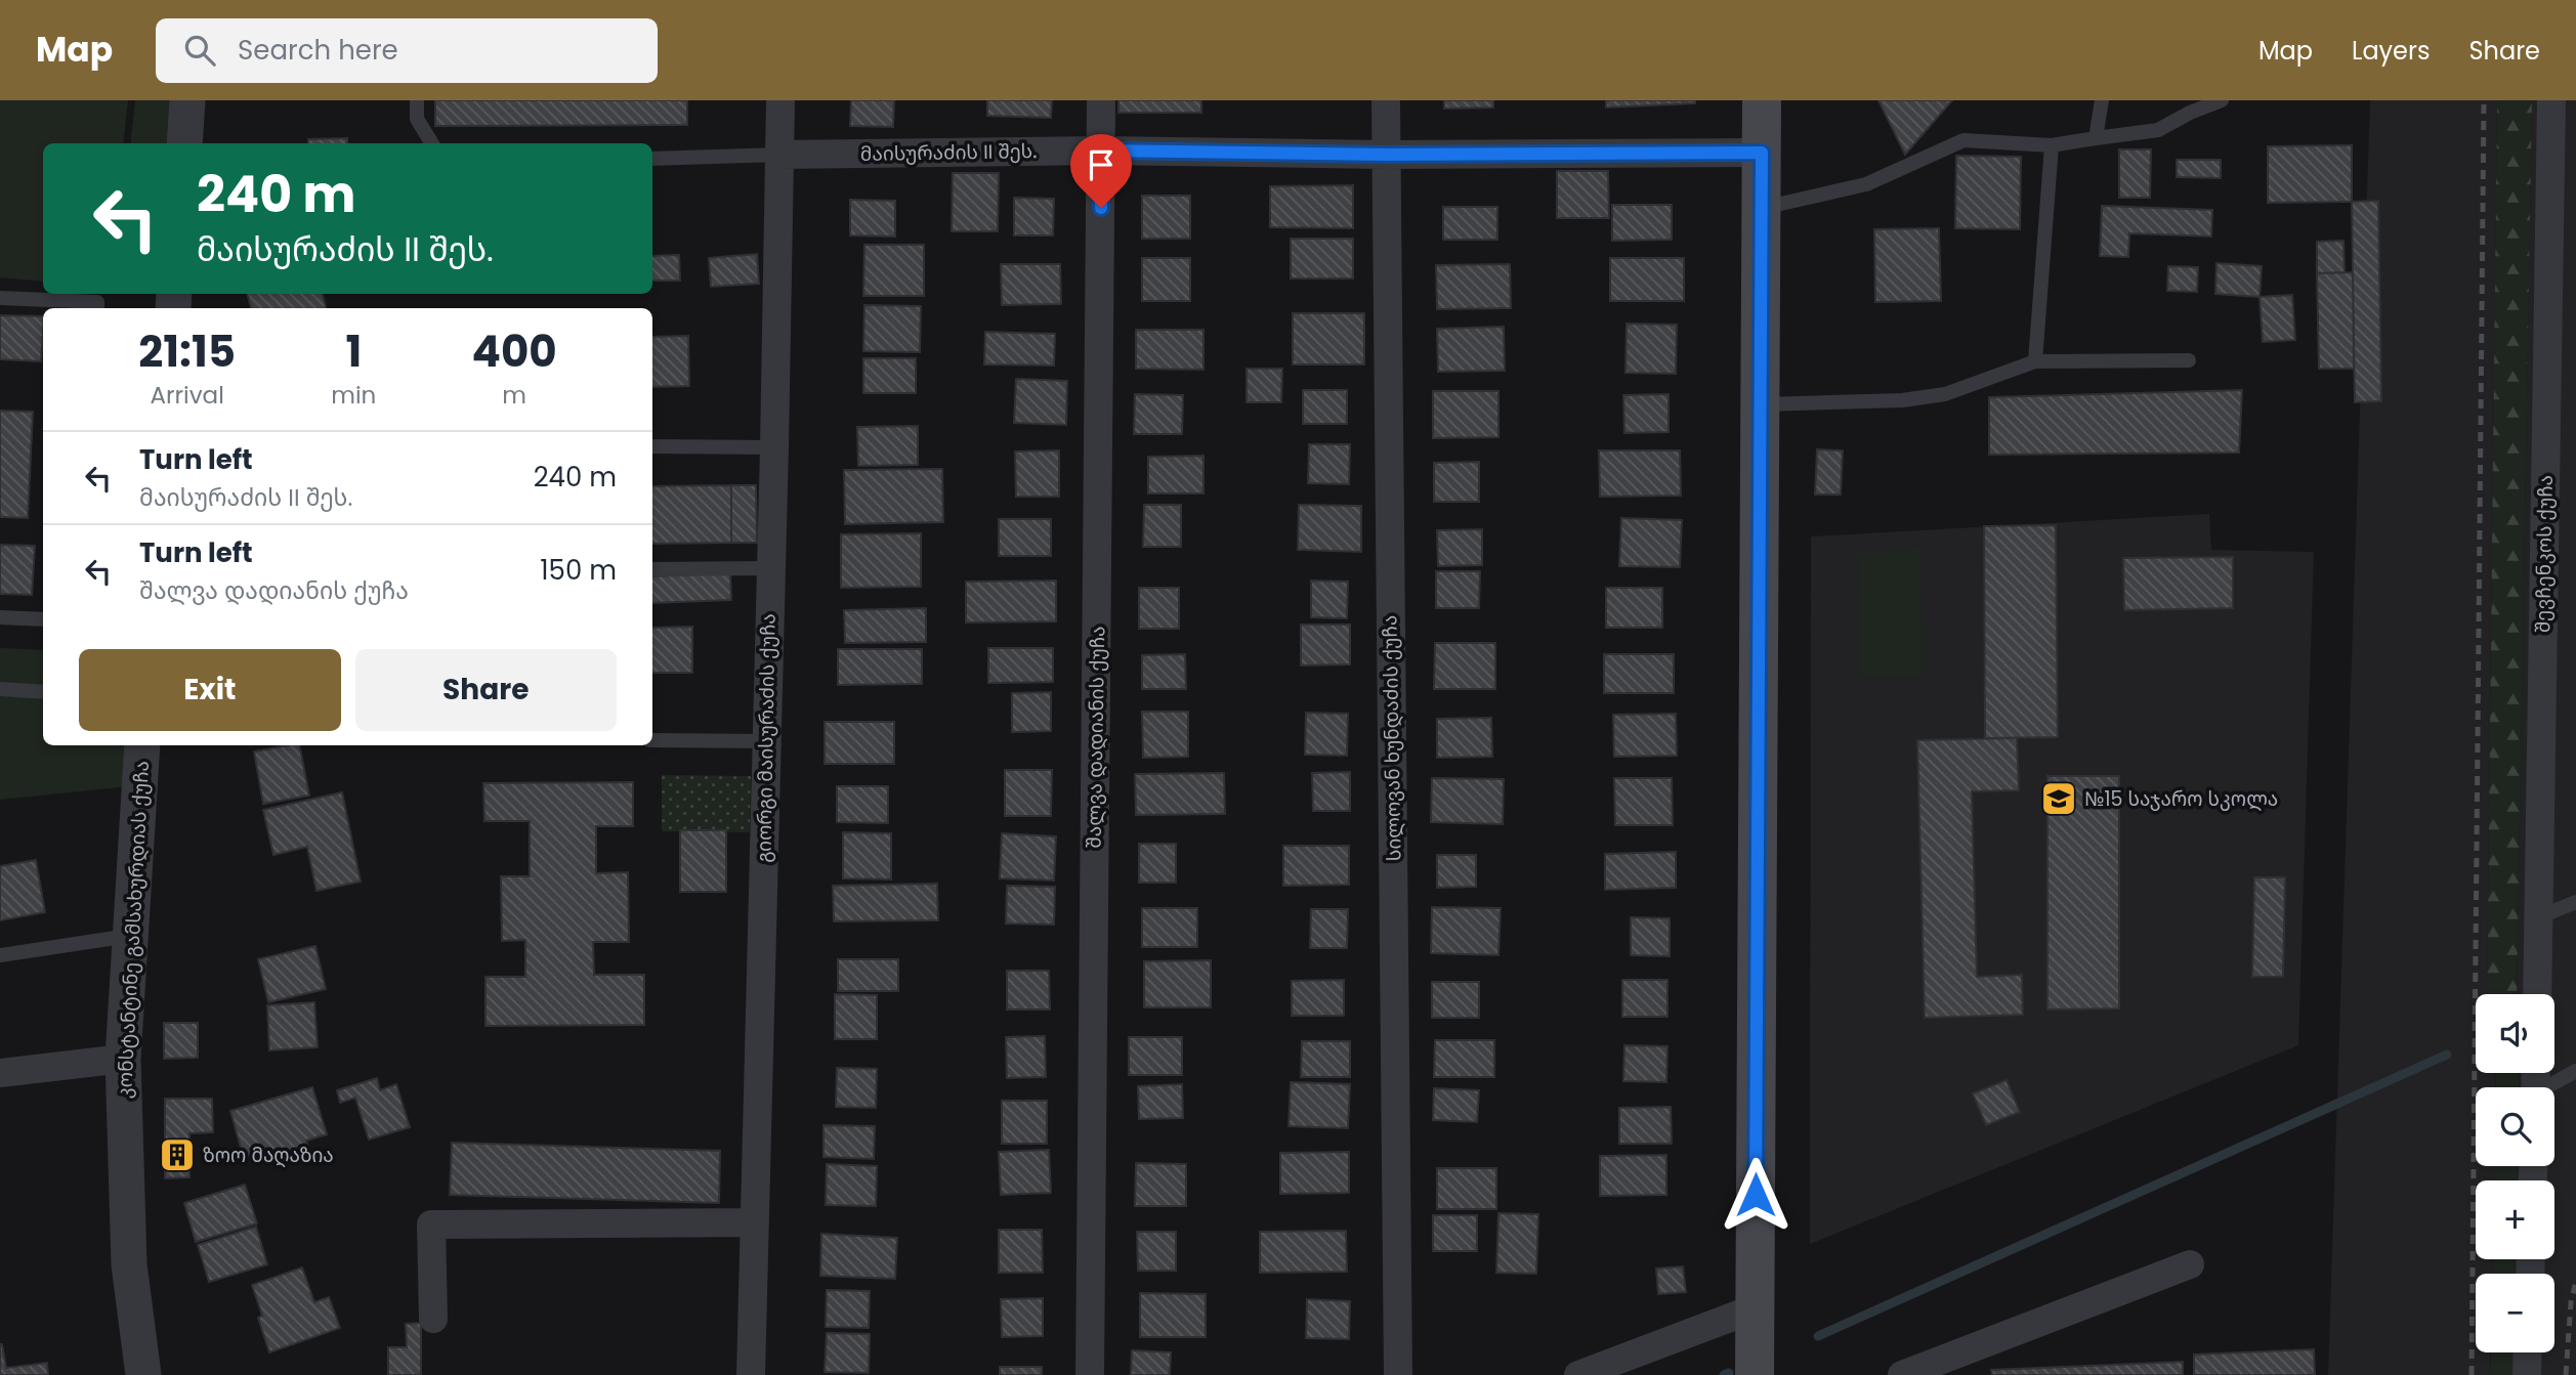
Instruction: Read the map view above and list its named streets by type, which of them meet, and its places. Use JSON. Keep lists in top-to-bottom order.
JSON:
{
  "streets": {
    "street": [
      "მაისურაძის II შეს.",
      "შევჩენკოს ქუჩა",
      "შალვა დადიანის ქუჩა",
      "გიორგი მაისურაძის ქუჩა",
      "სილოვან ხუნდაძის ქუჩა",
      "კონსტანტინე გამსახურდიას ქუჩა"
    ]
  },
  "crossings": [
    ["მაისურაძის II შეს.", "შალვა დადიანის ქუჩა"],
    ["მაისურაძის II შეს.", "გიორგი მაისურაძის ქუჩა"],
    ["მაისურაძის II შეს.", "სილოვან ხუნდაძის ქუჩა"]
  ],
  "places": {
    "school or university": ["№15 საჯარო სკოლა"],
    "building": ["ზოო მაღაზია"]
  },
  "page": {
    "header": "Map",
    "search": "Search here",
    "nav": ["Map", "Layers", "Share"],
    "turn": ["240 m", "მაისურაძის II შეს."],
    "eta": [
      "21:15",
      "Arrival",
      "1",
      "min",
      "400",
      "m"
    ],
    "list": [
      {
        "name": "Turn left",
        "note": "მაისურაძის II შეს.",
        "value": "240 m"
      },
      {
        "name": "Turn left",
        "note": "შალვა დადიანის ქუჩა",
        "value": "150 m"
      }
    ],
    "buttons": ["Exit", "Share"],
    "map_buttons": ["+", "−"]
  }
}
